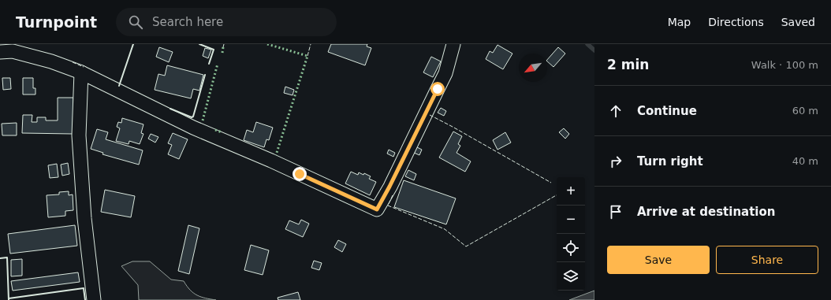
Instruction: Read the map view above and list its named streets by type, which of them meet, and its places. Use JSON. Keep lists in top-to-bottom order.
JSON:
{
  "north": "bottom left",
  "page": {
    "header": "Turnpoint",
    "search": "Search here",
    "nav": ["Map", "Directions", "Saved"],
    "heading": ["2 min", "Walk · 100 m"],
    "list": [
      ["Continue", "60 m"],
      ["Turn right", "40 m"],
      "Arrive at destination"
    ],
    "map_buttons": ["+", "−"],
    "buttons": ["Save", "Share"]
  }
}
